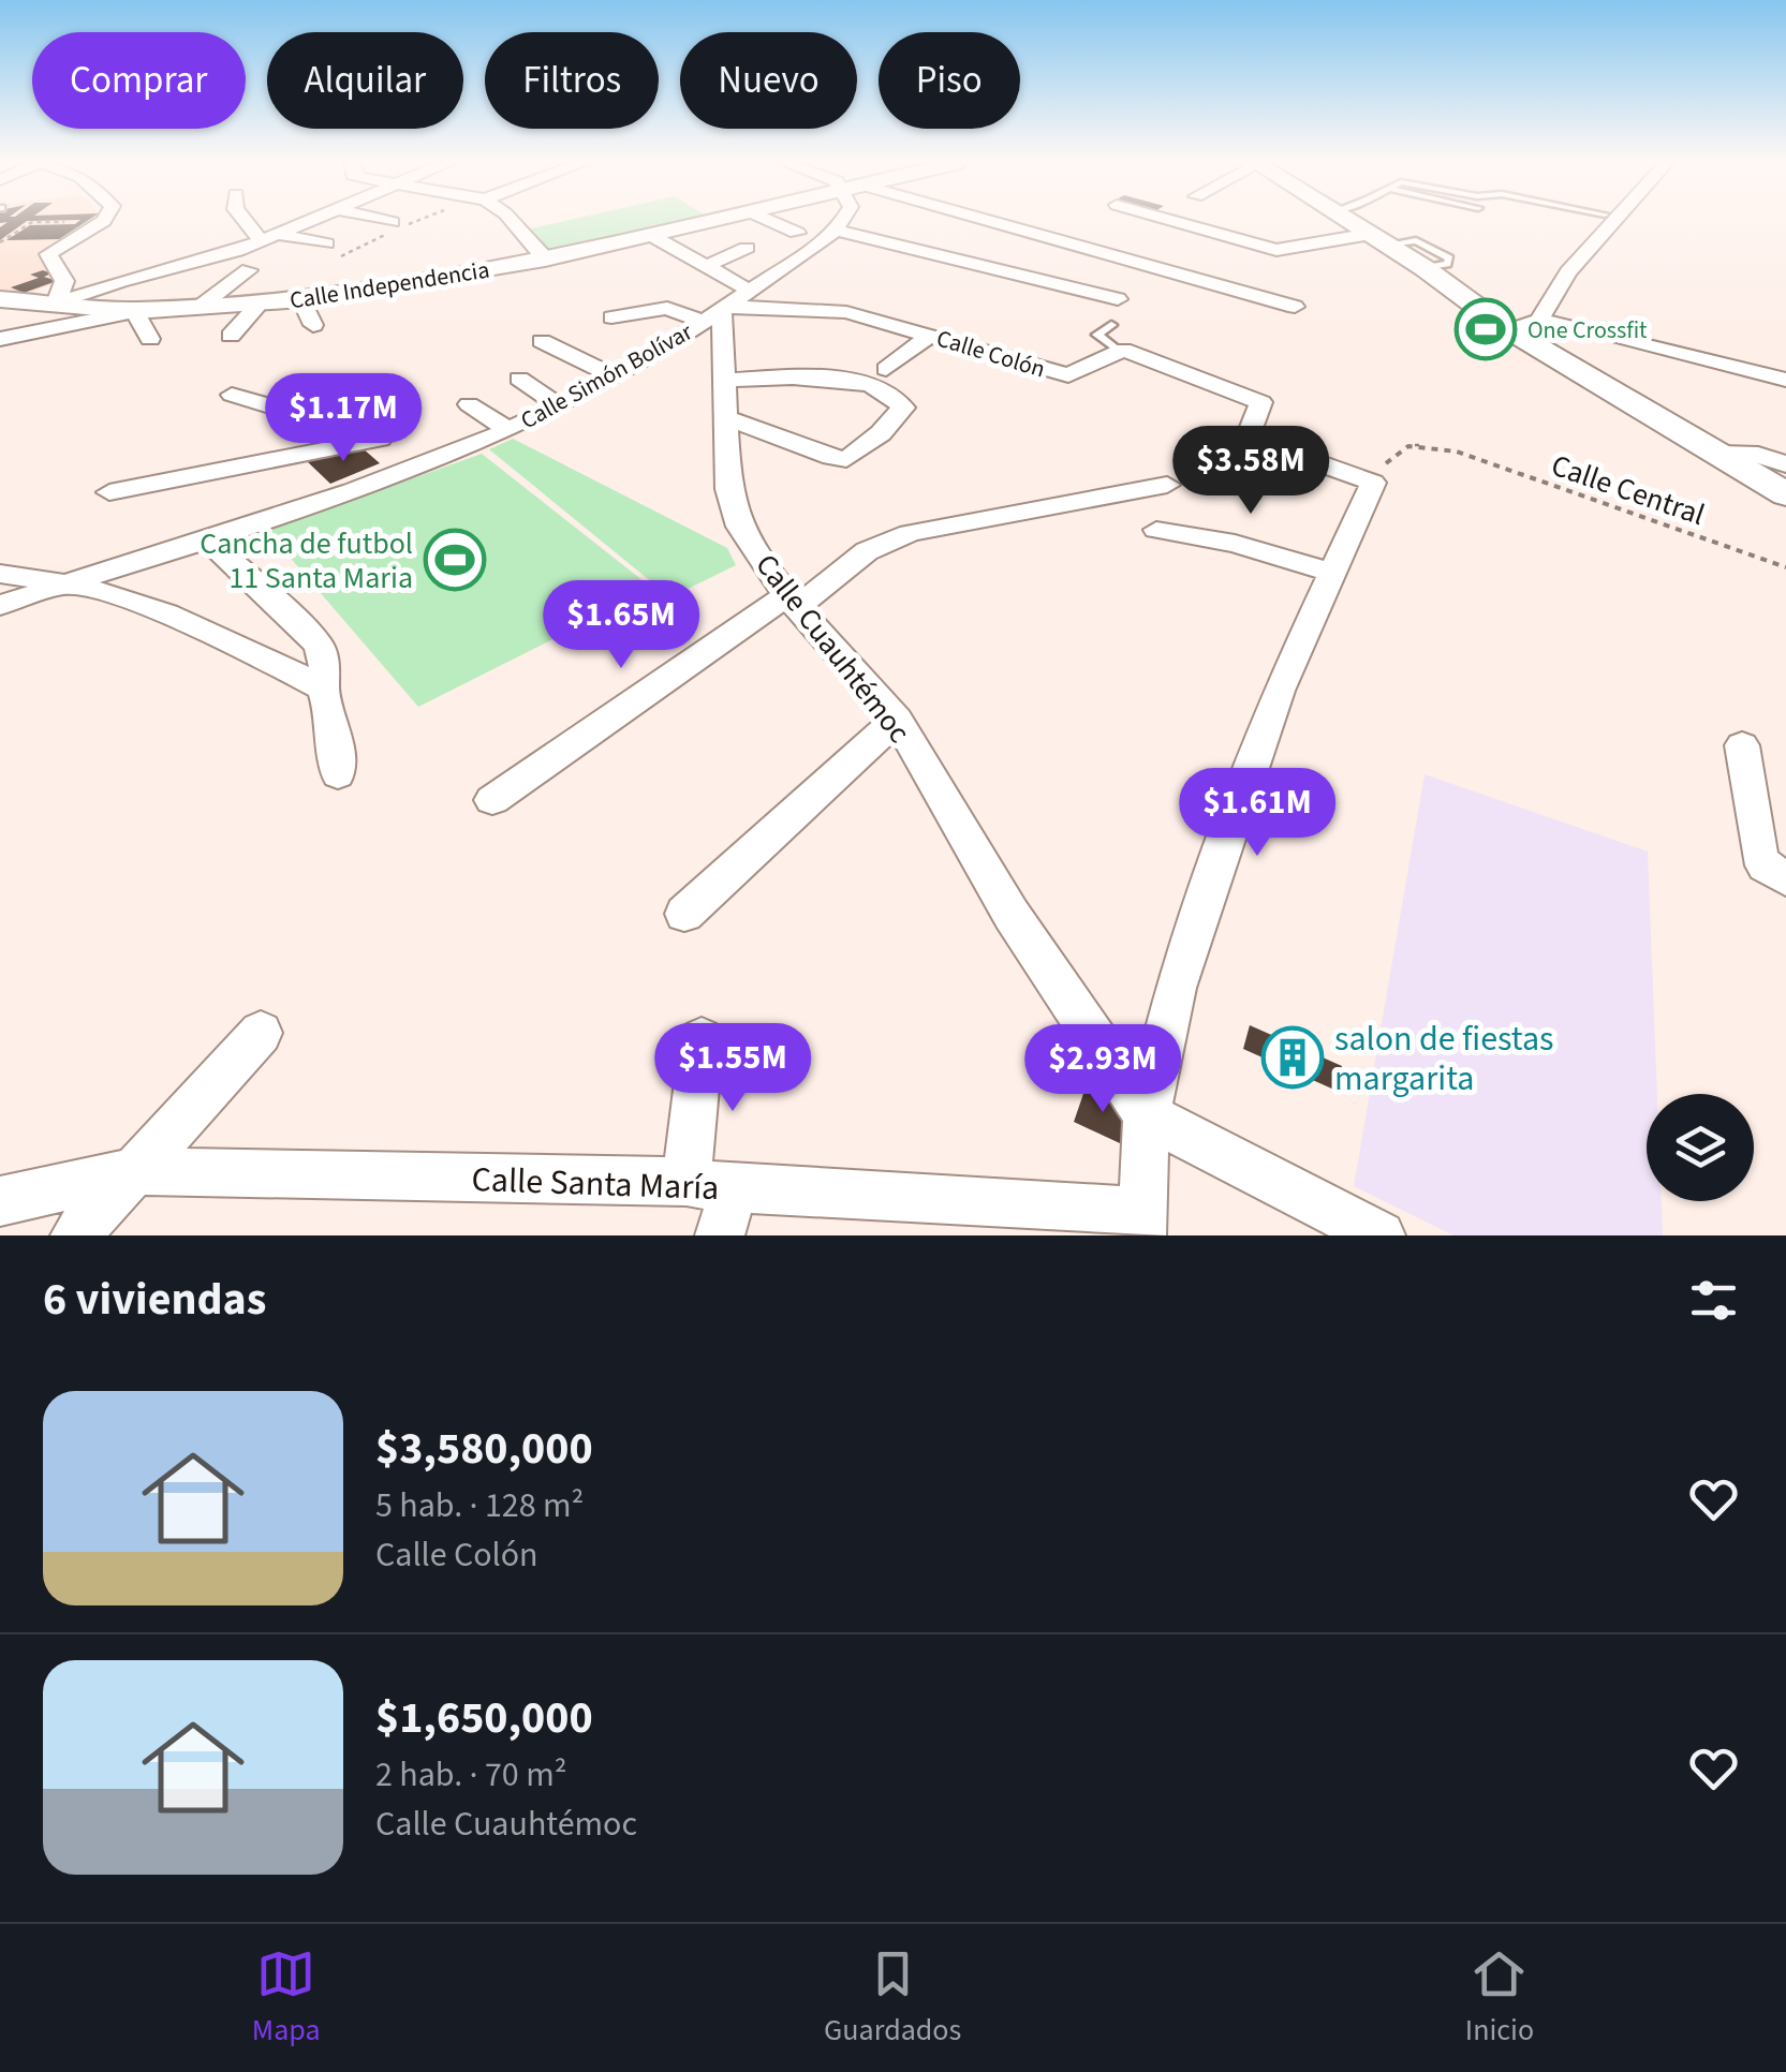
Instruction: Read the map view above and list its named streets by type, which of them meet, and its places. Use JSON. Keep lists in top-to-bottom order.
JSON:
{
  "streets": {
    "street": [
      "Calle Independencia",
      "Calle Colón",
      "Calle Simón Bolívar",
      "Calle Cuauhtémoc",
      "Calle Santa María"
    ],
    "path": ["Calle Central"]
  },
  "crossings": [
    ["Calle Colón", "Calle Simón Bolívar"],
    ["Calle Colón", "Calle Cuauhtémoc"],
    ["Calle Simón Bolívar", "Calle Cuauhtémoc"]
  ],
  "places": {
    "sports": ["One Crossfit", "Cancha de futbol 11 Santa Maria"],
    "building": ["salon de fiestas margarita"]
  },
  "page": {
    "chip": [
      "Comprar",
      "Alquilar",
      "Filtros",
      "Nuevo",
      "Piso"
    ],
    "price": [
      "$1.17M",
      "$3.58M",
      "$1.65M",
      "$1.61M",
      "$1.55M",
      "$2.93M"
    ],
    "heading": "6 viviendas",
    "list": [
      {
        "name": "$3,580,000",
        "note": "5 hab. · 128 m² · Calle Colón"
      },
      {
        "name": "$1,650,000",
        "note": "2 hab. · 70 m² · Calle Cuauhtémoc"
      }
    ],
    "tabs": ["Mapa", "Guardados", "Inicio"]
  }
}
